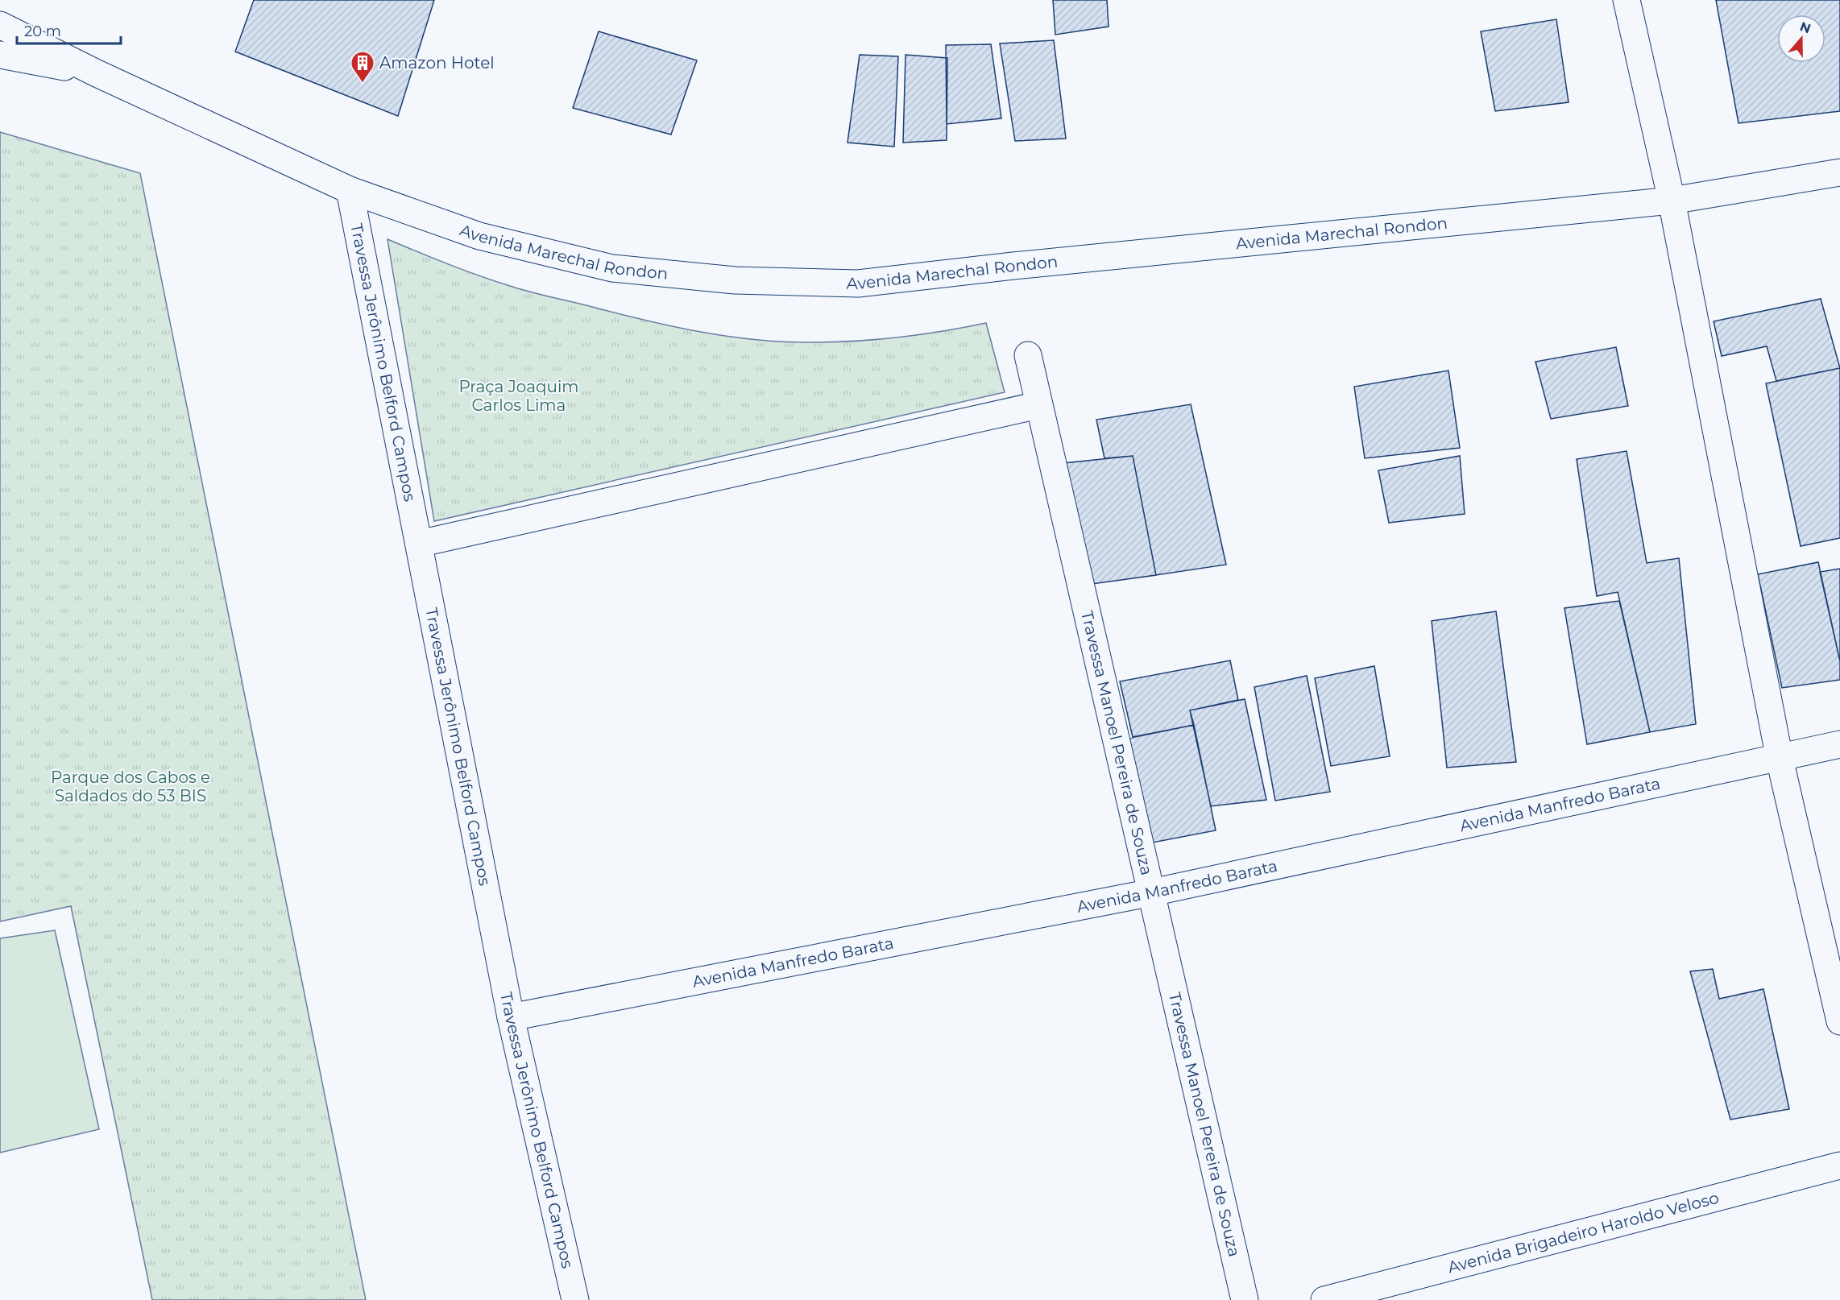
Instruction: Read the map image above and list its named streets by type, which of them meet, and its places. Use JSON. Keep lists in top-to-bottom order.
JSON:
{
  "streets": {
    "street": [
      "Avenida Marechal Rondon",
      "Travessa Jerônimo Belford Campos",
      "Travessa Manoel Pereira de Souza",
      "Avenida Manfredo Barata",
      "Avenida Brigadeiro Haroldo Veloso"
    ]
  },
  "crossings": [
    ["Avenida Marechal Rondon", "Travessa Jerônimo Belford Campos"],
    ["Travessa Jerônimo Belford Campos", "Avenida Manfredo Barata"],
    ["Travessa Manoel Pereira de Souza", "Avenida Manfredo Barata"]
  ],
  "parks": ["Praça Joaquim Carlos Lima", "Parque dos Cabos e Saldados do 53 BIS"],
  "places": {
    "building": ["Amazon Hotel"]
  },
  "scale_bar": "20 m",
  "north": "top"
}
